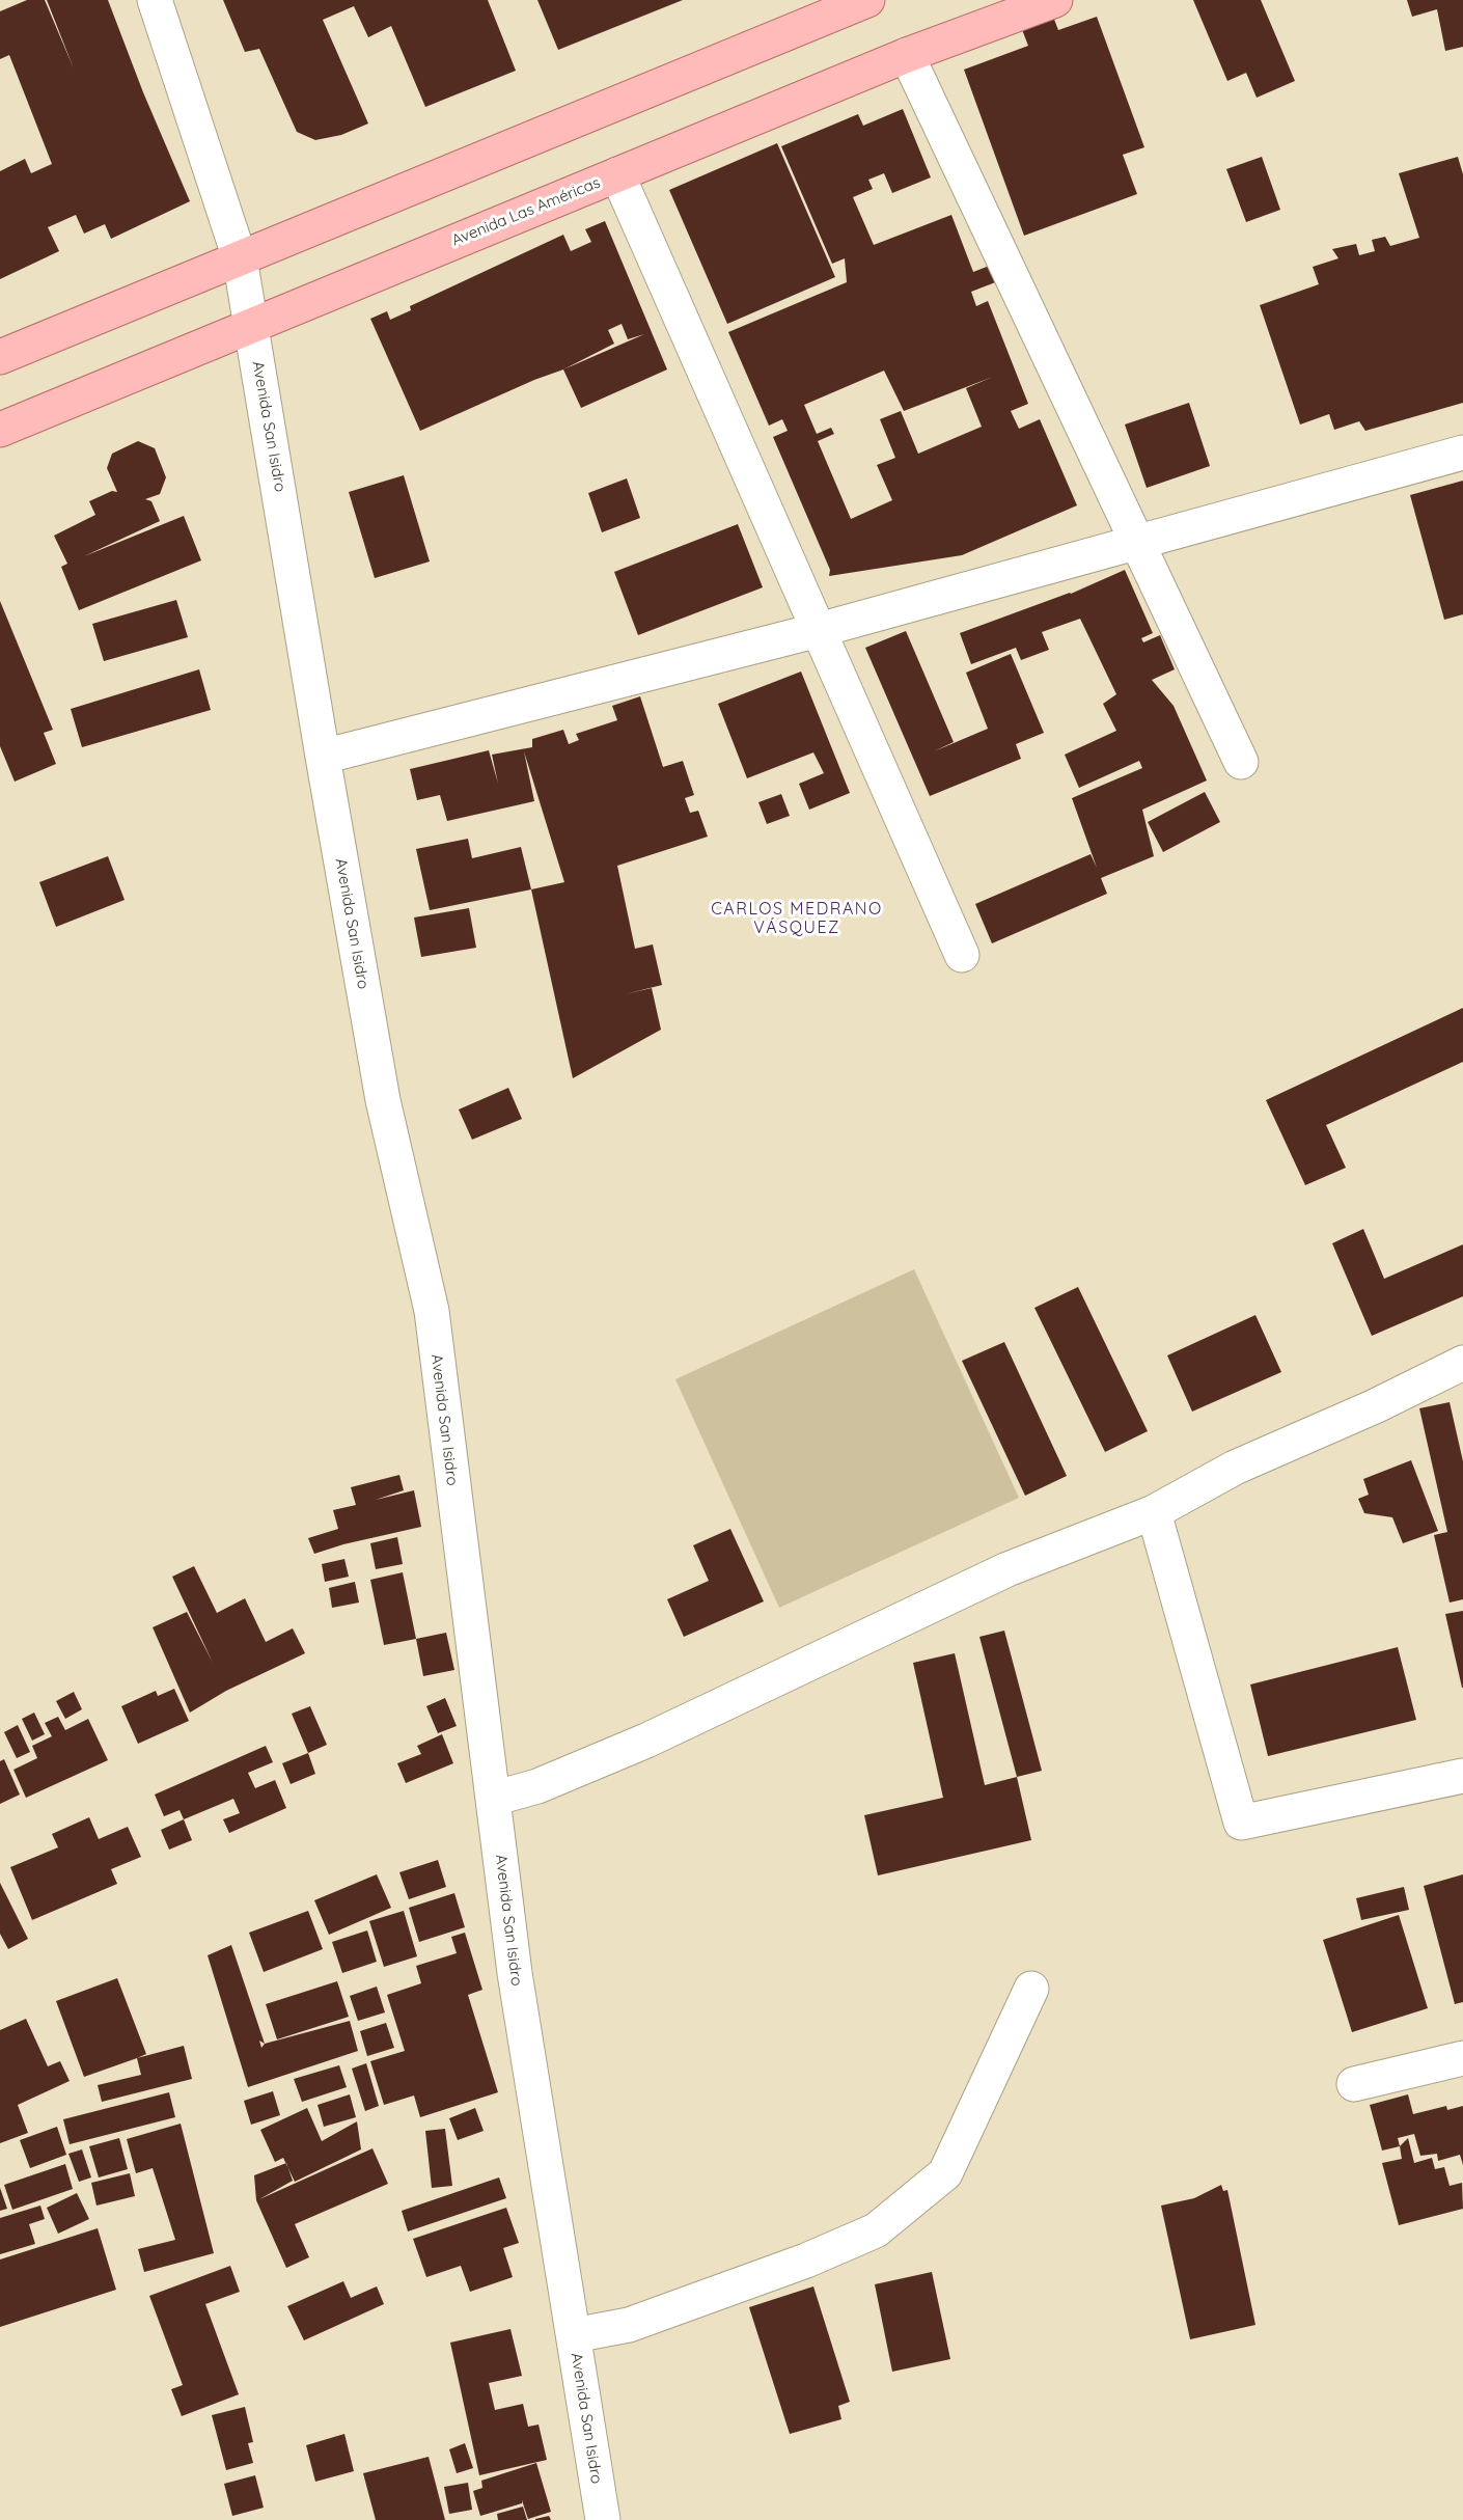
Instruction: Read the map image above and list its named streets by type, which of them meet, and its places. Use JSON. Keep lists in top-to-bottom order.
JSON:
{
  "streets": {
    "main road": ["Avenida Las Américas"],
    "street": ["Avenida San Isidro"]
  },
  "crossings": [
    ["Avenida Las Américas", "Avenida San Isidro"]
  ],
  "districts": ["CARLOS MEDRANO VÁSQUEZ"]
}
